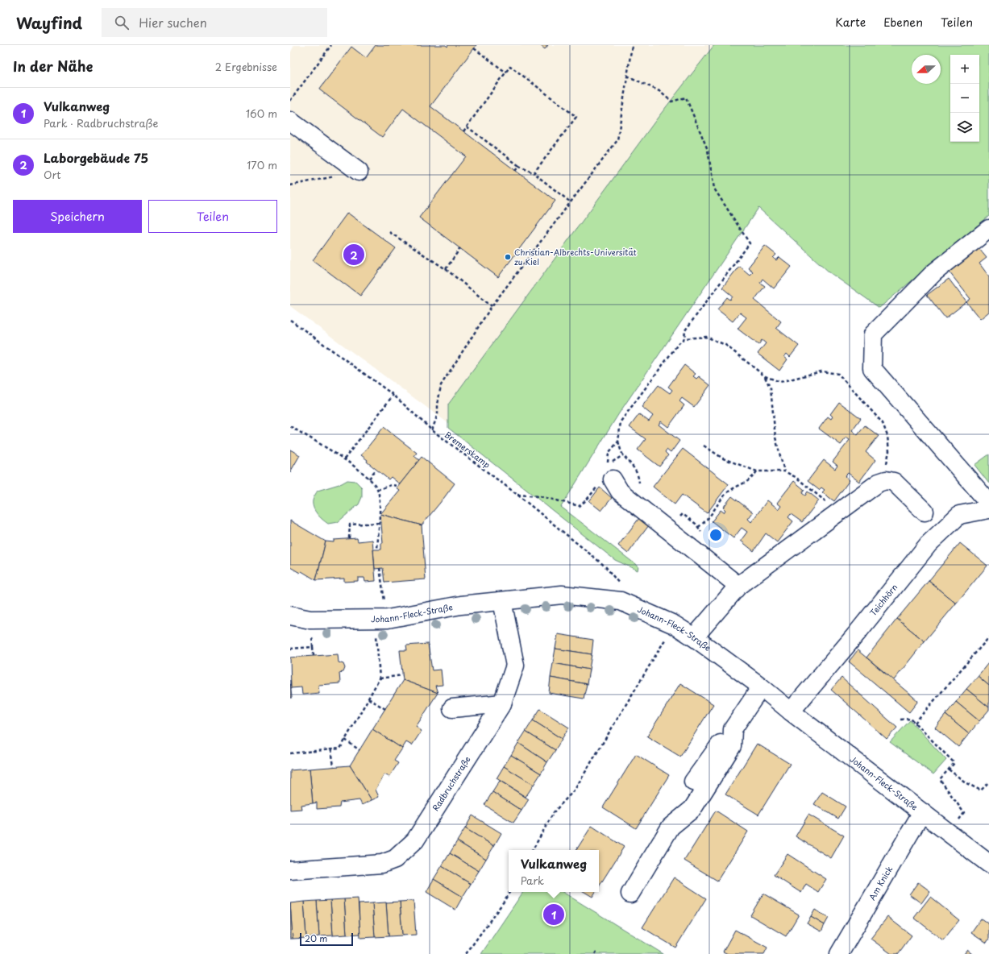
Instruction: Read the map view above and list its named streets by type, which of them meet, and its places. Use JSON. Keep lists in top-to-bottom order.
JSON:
{
  "streets": {
    "street": [
      "Teichhörn",
      "Johann-Fleck-Straße",
      "Radbruchstraße",
      "Am Knick"
    ],
    "path": ["Bremerskamp"]
  },
  "crossings": [
    ["Bremerskamp", "Johann-Fleck-Straße"],
    ["Teichhörn", "Johann-Fleck-Straße"],
    ["Johann-Fleck-Straße", "Radbruchstraße"],
    ["Johann-Fleck-Straße", "Am Knick"]
  ],
  "places": ["Christian-Albrechts-Universität zu Kiel"],
  "scale_bar": "20 m",
  "north": "left",
  "page": {
    "header": "Wayfind",
    "search": "Hier suchen",
    "nav": ["Karte", "Ebenen", "Teilen"],
    "heading": ["In der Nähe", "2 Ergebnisse"],
    "map_buttons": ["+", "−"],
    "list": [
      {
        "mark": "1",
        "name": "Vulkanweg",
        "note": "Park · Radbruchstraße",
        "value": "160 m"
      },
      {
        "mark": "2",
        "name": "Laborgebäude 75",
        "note": "Ort",
        "value": "170 m"
      }
    ],
    "buttons": ["Speichern", "Teilen"],
    "pins": ["2", "1"],
    "popup": ["Vulkanweg", "Park"],
    "scale": "20 m"
  }
}
